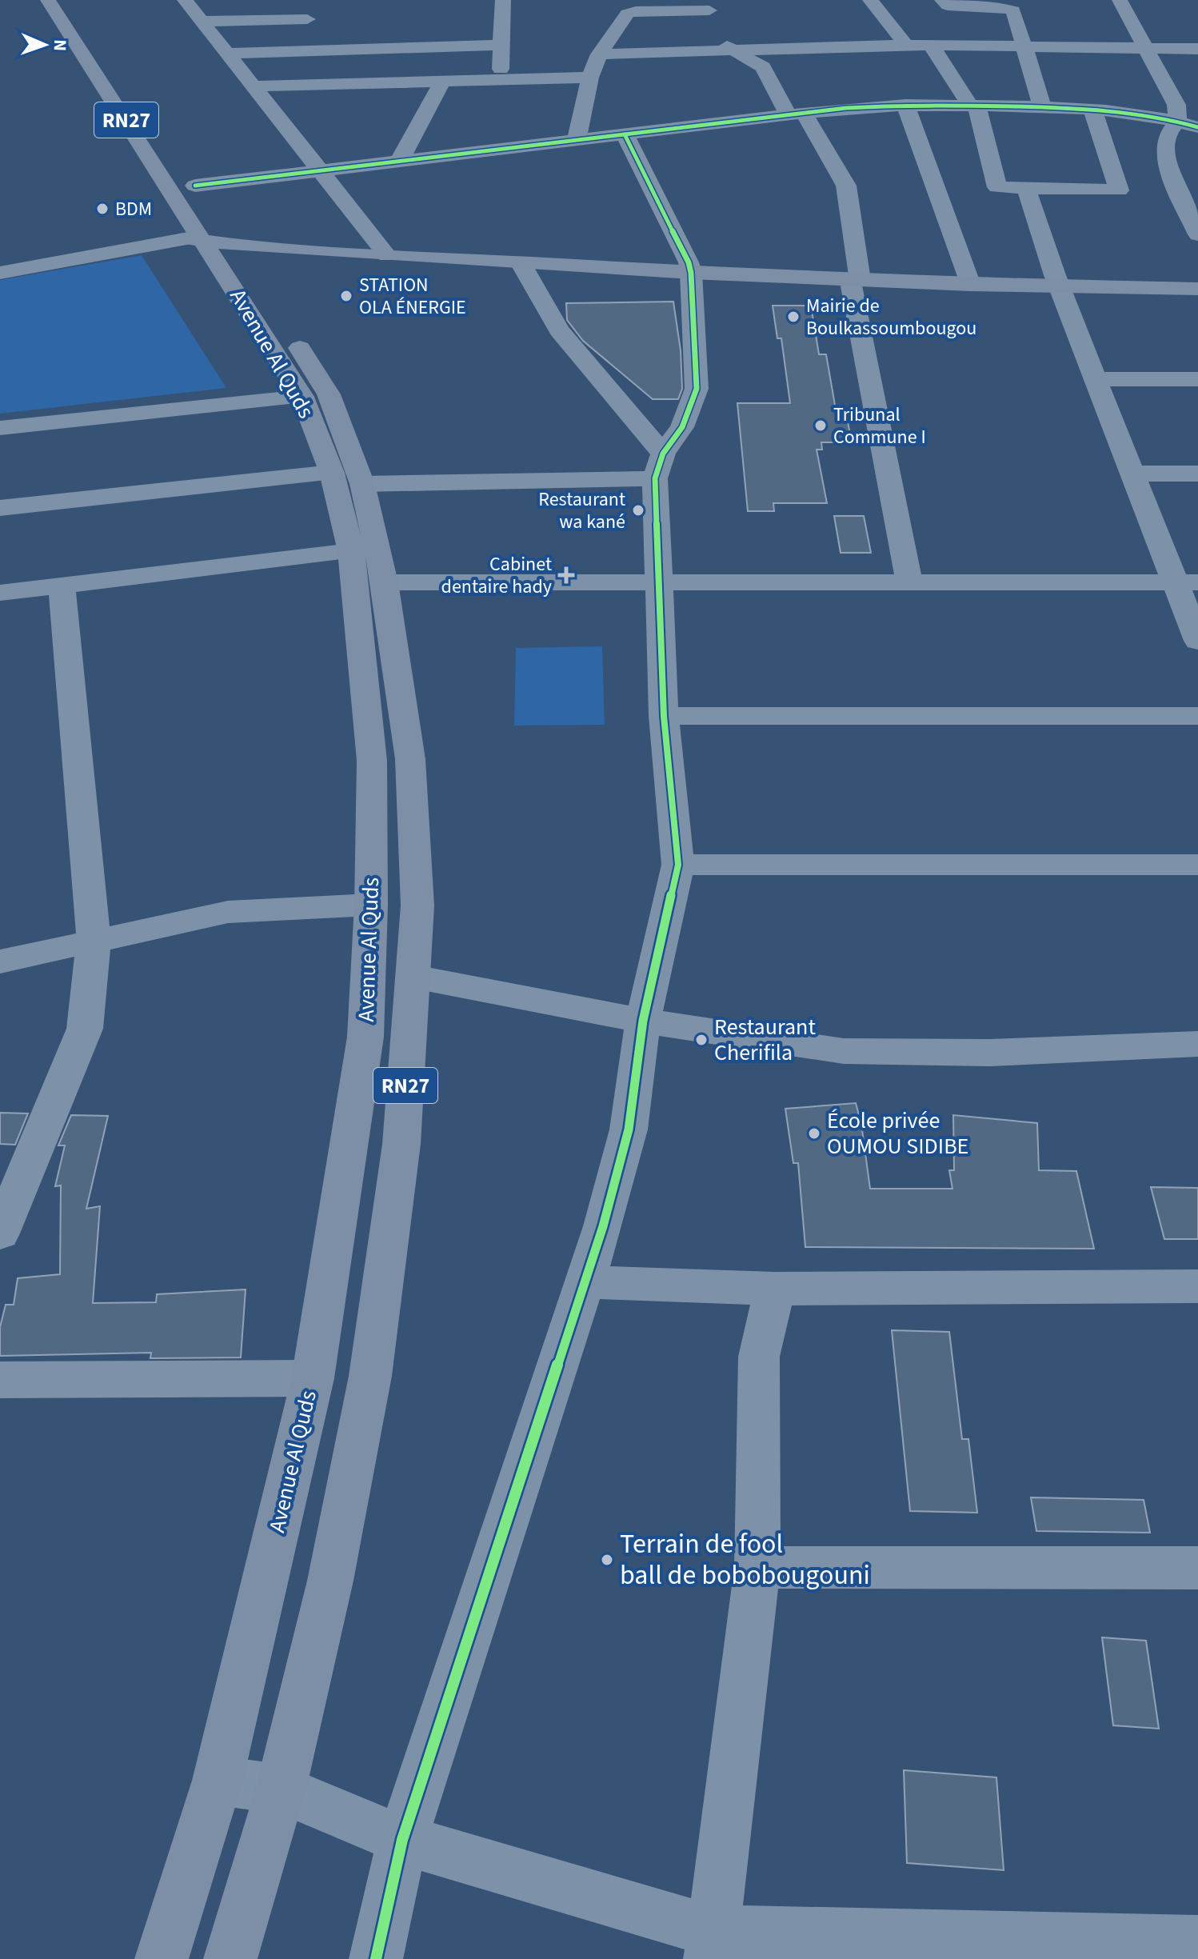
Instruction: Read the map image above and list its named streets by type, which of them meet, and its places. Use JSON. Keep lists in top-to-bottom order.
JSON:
{
  "streets": {
    "main road": ["RN27", "Avenue Al Quds"]
  },
  "places": {
    "other": [
      "BDM",
      "STATION OLA ÉNERGIE",
      "Mairie de Boulkassoumbougou",
      "Tribunal Commune I",
      "Restaurant wa kané",
      "Restaurant Cherifila",
      "École privée OUMOU SIDIBE",
      "Terrain de fool ball de bobobougouni"
    ],
    "health": ["Cabinet dentaire hady"]
  },
  "north": "right"
}
